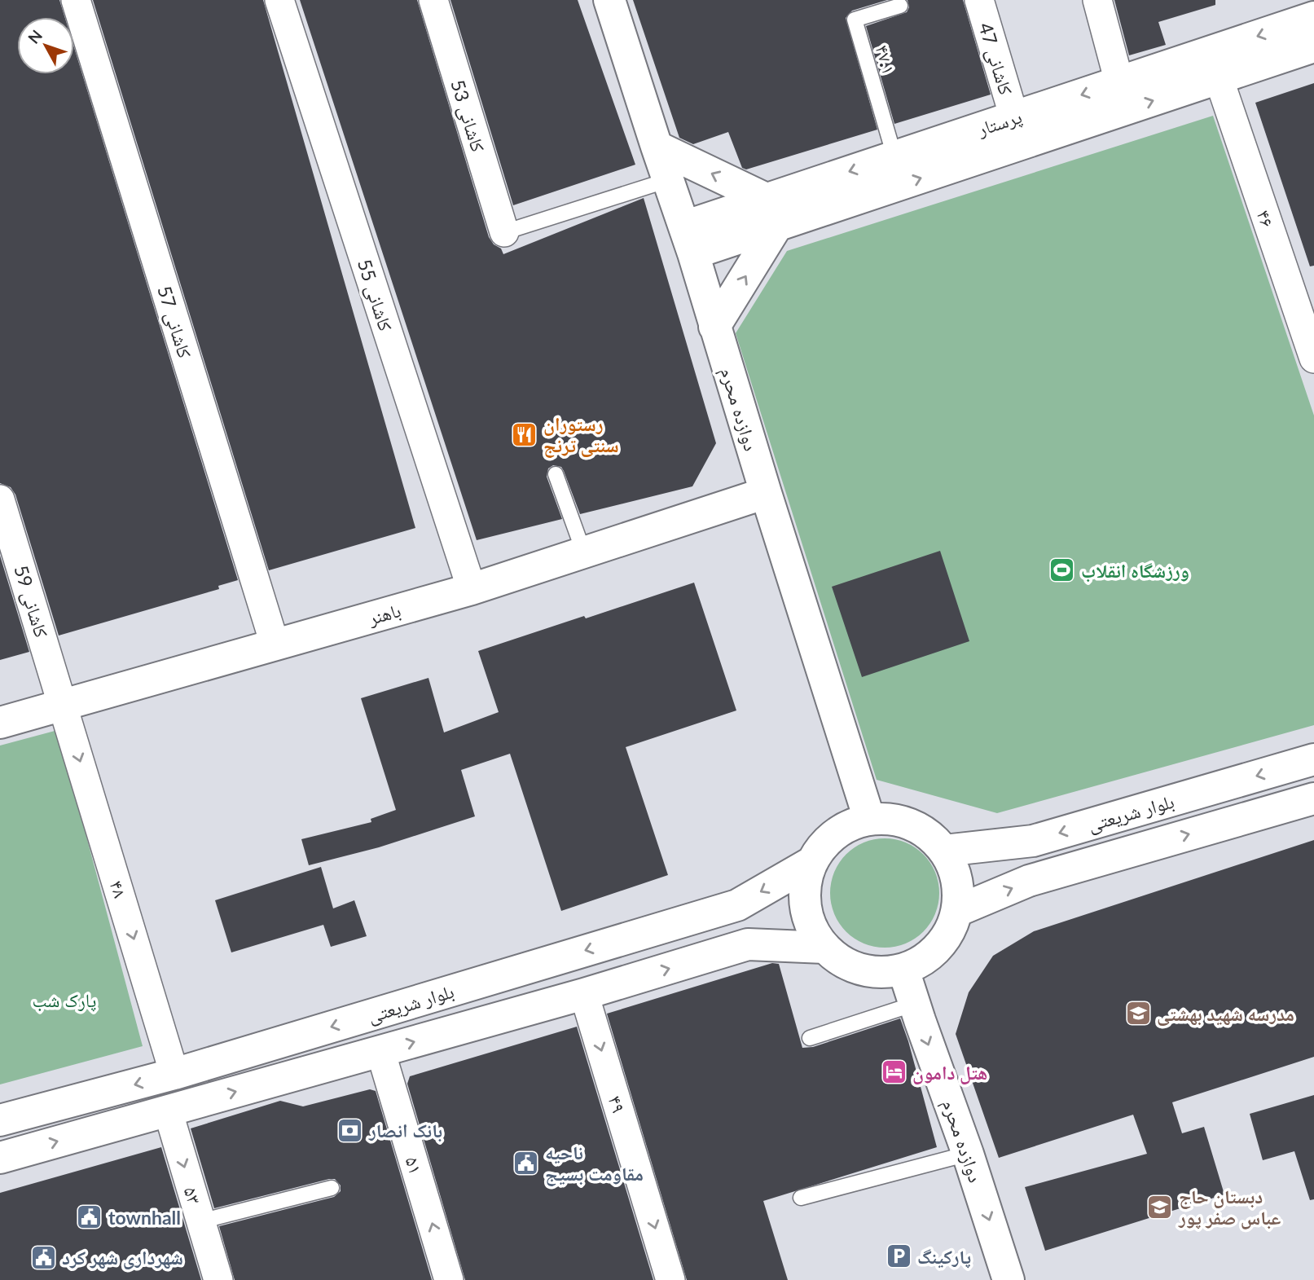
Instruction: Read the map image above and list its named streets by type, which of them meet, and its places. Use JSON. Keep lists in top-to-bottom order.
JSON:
{
  "streets": {
    "main road": [
      "پرستار",
      "دوازده محرم",
      "باهنر",
      "بلوار شریعتی"
    ],
    "street": [
      "کاشانی 47",
      "کاشانی 53",
      "۴۶",
      "کاشانی 55",
      "کاشانی 57",
      "کاشانی 59",
      "۴۸",
      "۴۹",
      "۵۱",
      "۵۳"
    ],
    "lane": ["۴۷.۱"]
  },
  "crossings": [
    ["کاشانی 47", "پرستار"],
    ["۴۷.۱", "پرستار"],
    ["پرستار", "۴۶"],
    ["پرستار", "دوازده محرم"],
    ["کاشانی 55", "باهنر"],
    ["کاشانی 57", "باهنر"],
    ["دوازده محرم", "باهنر"],
    ["دوازده محرم", "بلوار شریعتی"],
    ["کاشانی 59", "باهنر"],
    ["کاشانی 59", "۴۸"],
    ["باهنر", "۴۸"],
    ["بلوار شریعتی", "۴۸"],
    ["بلوار شریعتی", "۴۹"],
    ["بلوار شریعتی", "۵۱"],
    ["بلوار شریعتی", "۵۳"]
  ],
  "one_way": [
    "۴۸",
    "۴۹",
    "۵۱",
    "۵۳"
  ],
  "parks": ["پارک شب"],
  "places": {
    "restaurant": ["رستوران سنتی ترنج"],
    "sports": ["ورزشگاه انقلاب"],
    "school or university": ["مدرسه شهید بهشتی", "دبستان حاج عباس صفر پور"],
    "hotel": ["هتل دامون"],
    "bank": ["بانک انصار"],
    "public building": ["ناحیه مقاومت بسیج", "townhall", "شهرداری شهر کرد"],
    "parking": ["پارکینگ"]
  },
  "north": "top left"
}
